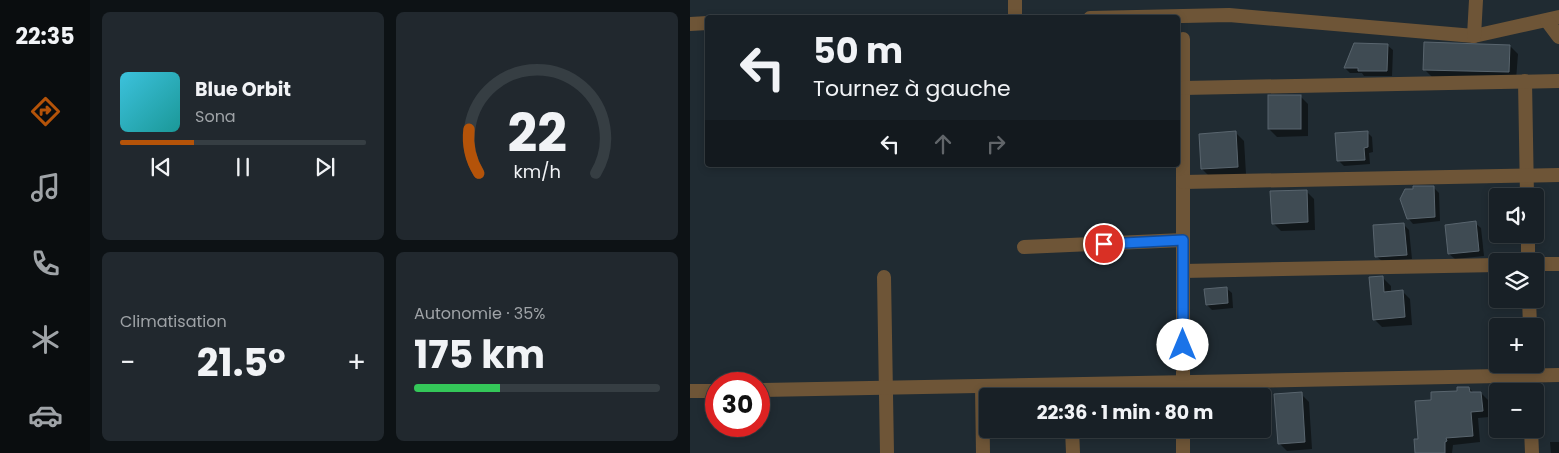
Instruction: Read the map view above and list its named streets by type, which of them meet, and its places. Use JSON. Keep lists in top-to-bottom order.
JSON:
{
  "page": {
    "tabs": "22:35",
    "turn": ["50 m", "Tournez à gauche"],
    "song": ["Blue Orbit", "Sona"],
    "map_buttons": ["+", "−"],
    "tile": [
      "Climatisation",
      ["Autonomie · 35%", "175 km"]
    ],
    "heat": ["−", "21.5°", "+"],
    "limit": "30",
    "trip": "22:36 · 1 min · 80 m",
    "gauge": ["22", "km/h"]
  }
}
